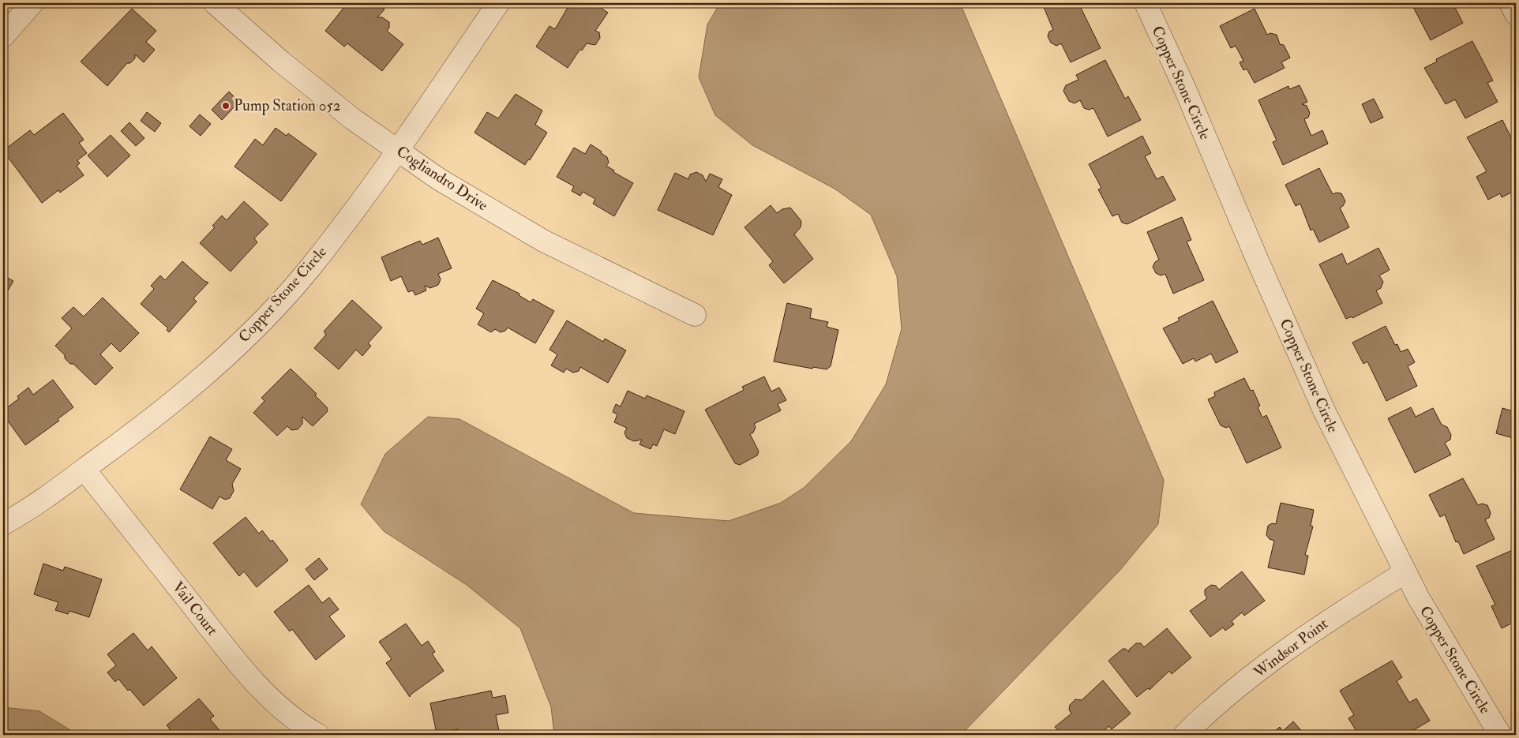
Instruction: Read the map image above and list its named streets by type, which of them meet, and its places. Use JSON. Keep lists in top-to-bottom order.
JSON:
{
  "streets": {
    "street": [
      "Copper Stone Circle",
      "Cogliandro Drive",
      "Vail Court",
      "Windsor Point"
    ]
  },
  "crossings": [
    ["Copper Stone Circle", "Cogliandro Drive"],
    ["Copper Stone Circle", "Vail Court"],
    ["Copper Stone Circle", "Windsor Point"]
  ],
  "places": ["Pump Station 052"]
}
